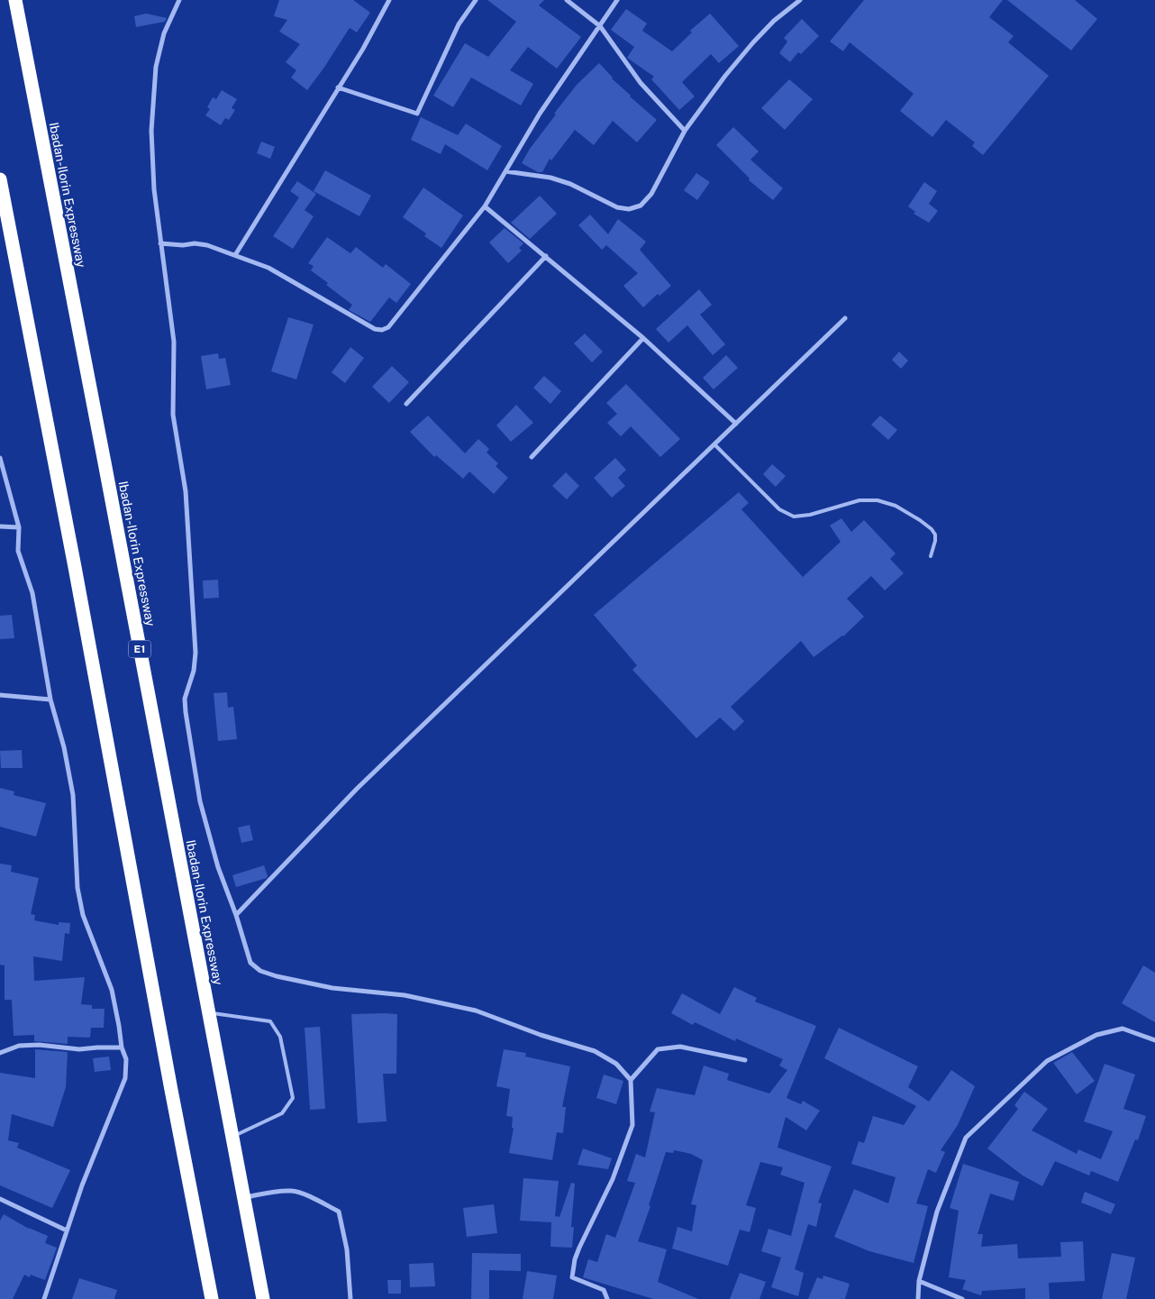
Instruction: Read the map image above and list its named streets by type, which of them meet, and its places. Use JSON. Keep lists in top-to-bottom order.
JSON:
{
  "streets": {
    "highway": ["Ibadan-Ilorin Expressway", "E1"]
  }
}
